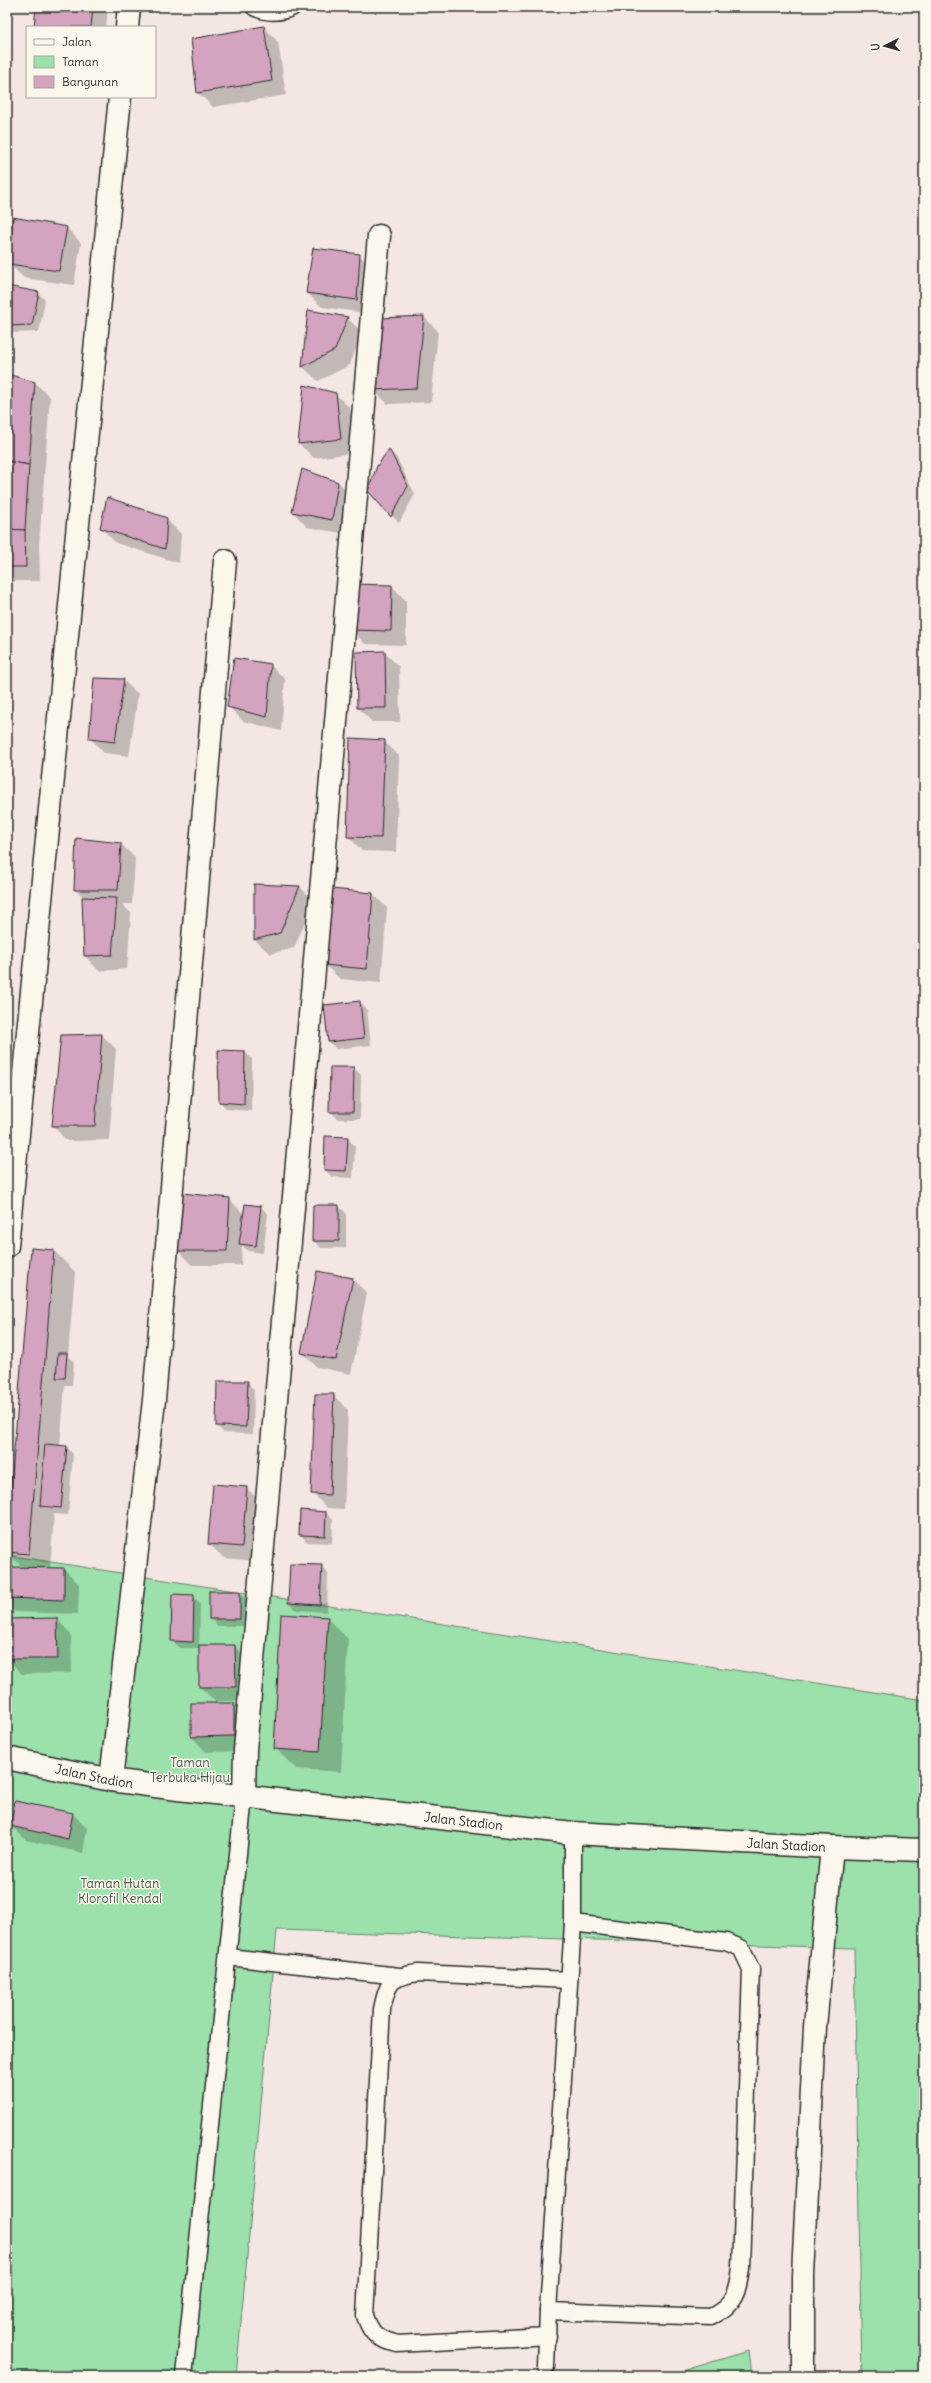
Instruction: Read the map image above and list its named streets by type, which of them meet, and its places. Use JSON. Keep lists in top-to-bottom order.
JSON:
{
  "streets": {
    "street": ["Jalan Stadion"]
  },
  "parks": ["Taman Terbuka Hijau", "Taman Hutan Klorofil Kendal"],
  "legend": ["Jalan", "Taman", "Bangunan"],
  "north": "left"
}
